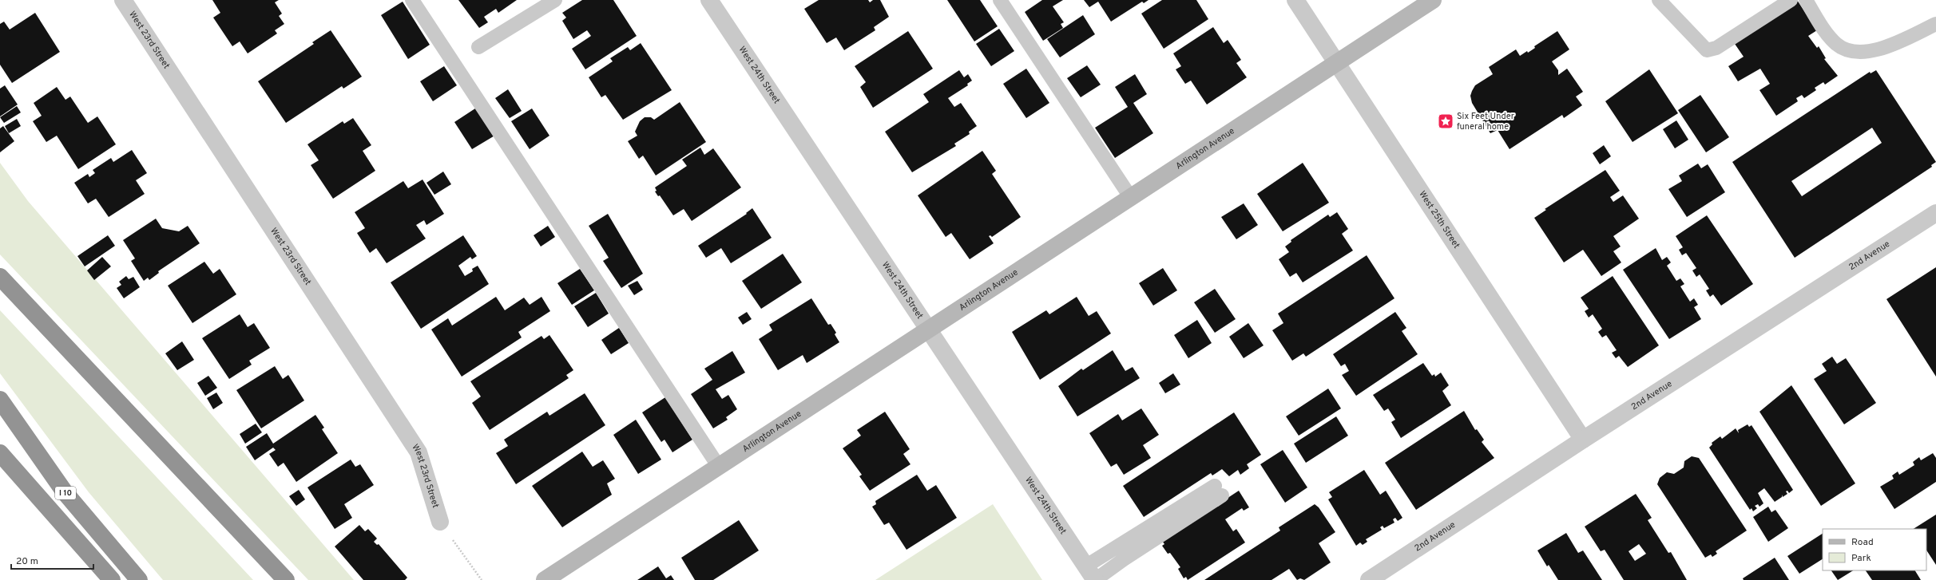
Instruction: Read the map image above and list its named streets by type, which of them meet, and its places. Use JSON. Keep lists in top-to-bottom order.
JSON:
{
  "streets": {
    "highway": ["I 10"],
    "main road": ["Arlington Avenue"],
    "street": [
      "West 23rd Street",
      "West 24th Street",
      "West 25th Street",
      "2nd Avenue"
    ]
  },
  "crossings": [
    ["West 24th Street", "Arlington Avenue"],
    ["Arlington Avenue", "West 25th Street"],
    ["West 25th Street", "2nd Avenue"]
  ],
  "places": {
    "place": ["Six Feet Under funeral home"]
  },
  "legend": ["Road", "Park"],
  "scale_bar": "20 m"
}
